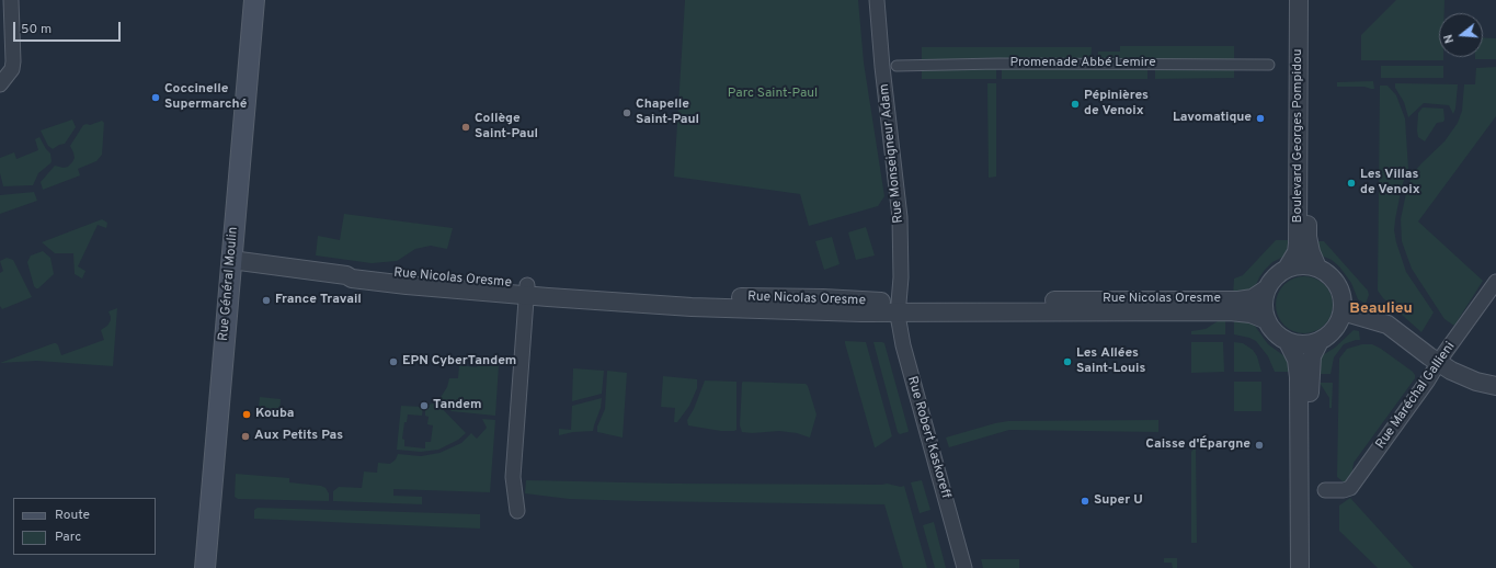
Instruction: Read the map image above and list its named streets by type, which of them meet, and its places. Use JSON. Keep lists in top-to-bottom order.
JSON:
{
  "streets": {
    "main road": ["Rue Général Moulin"],
    "street": [
      "Promenade Abbé Lemire",
      "Boulevard Georges Pompidou",
      "Rue Monseigneur Adam",
      "Rue Nicolas Oresme",
      "Rue Maréchal Gallieni",
      "Rue Robert Kaskoreff"
    ]
  },
  "crossings": [
    ["Boulevard Georges Pompidou", "Rue Nicolas Oresme"],
    ["Rue Monseigneur Adam", "Rue Nicolas Oresme"],
    ["Rue Monseigneur Adam", "Rue Robert Kaskoreff"],
    ["Rue Nicolas Oresme", "Rue Général Moulin"],
    ["Rue Nicolas Oresme", "Rue Robert Kaskoreff"]
  ],
  "districts": ["Beaulieu"],
  "parks": ["Parc Saint-Paul"],
  "places": [
    "Coccinelle Supermarché",
    "Pépinières de Venoix",
    "Chapelle Saint-Paul",
    "Lavomatique",
    "Collège Saint-Paul",
    "Les Villas de Venoix",
    "France Travail",
    "EPN CyberTandem",
    "Les Allées Saint-Louis",
    "Tandem",
    "Kouba",
    "Aux Petits Pas",
    "Caisse d'Épargne",
    "Super U"
  ],
  "legend": ["Route", "Parc"],
  "scale_bar": "50 m",
  "north": "left"
}
